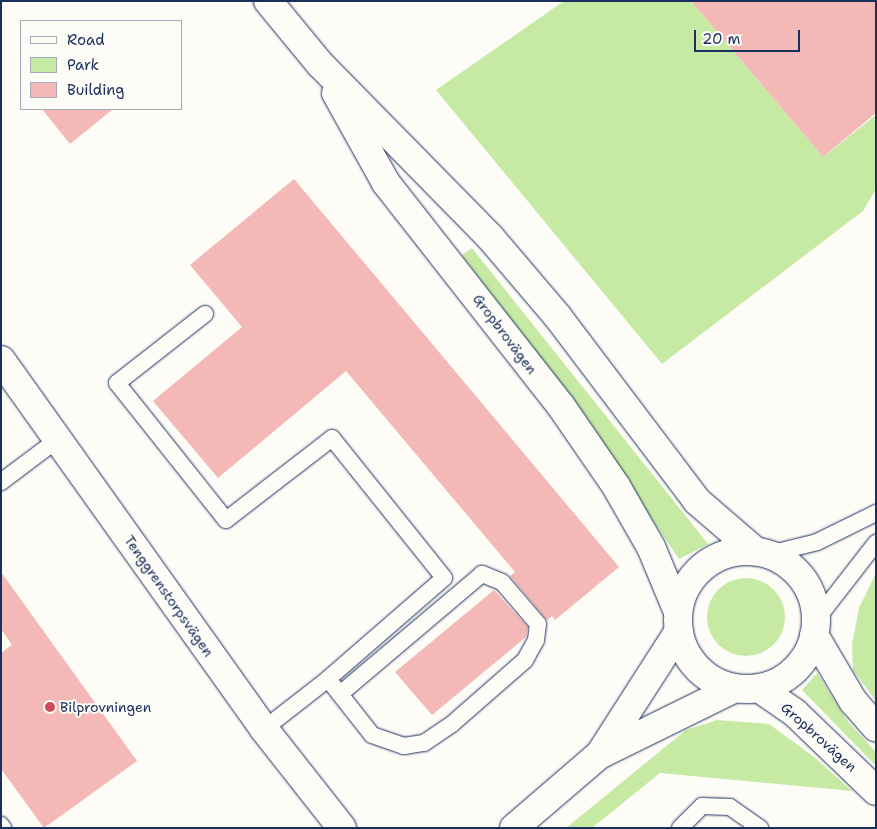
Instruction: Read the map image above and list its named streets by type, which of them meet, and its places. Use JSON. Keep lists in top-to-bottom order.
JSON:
{
  "streets": {
    "street": ["Gropbrovägen", "Tenggrenstorpsvägen"]
  },
  "places": ["Bilprovningen"],
  "legend": ["Road", "Park", "Building"],
  "scale_bar": "20 m"
}
